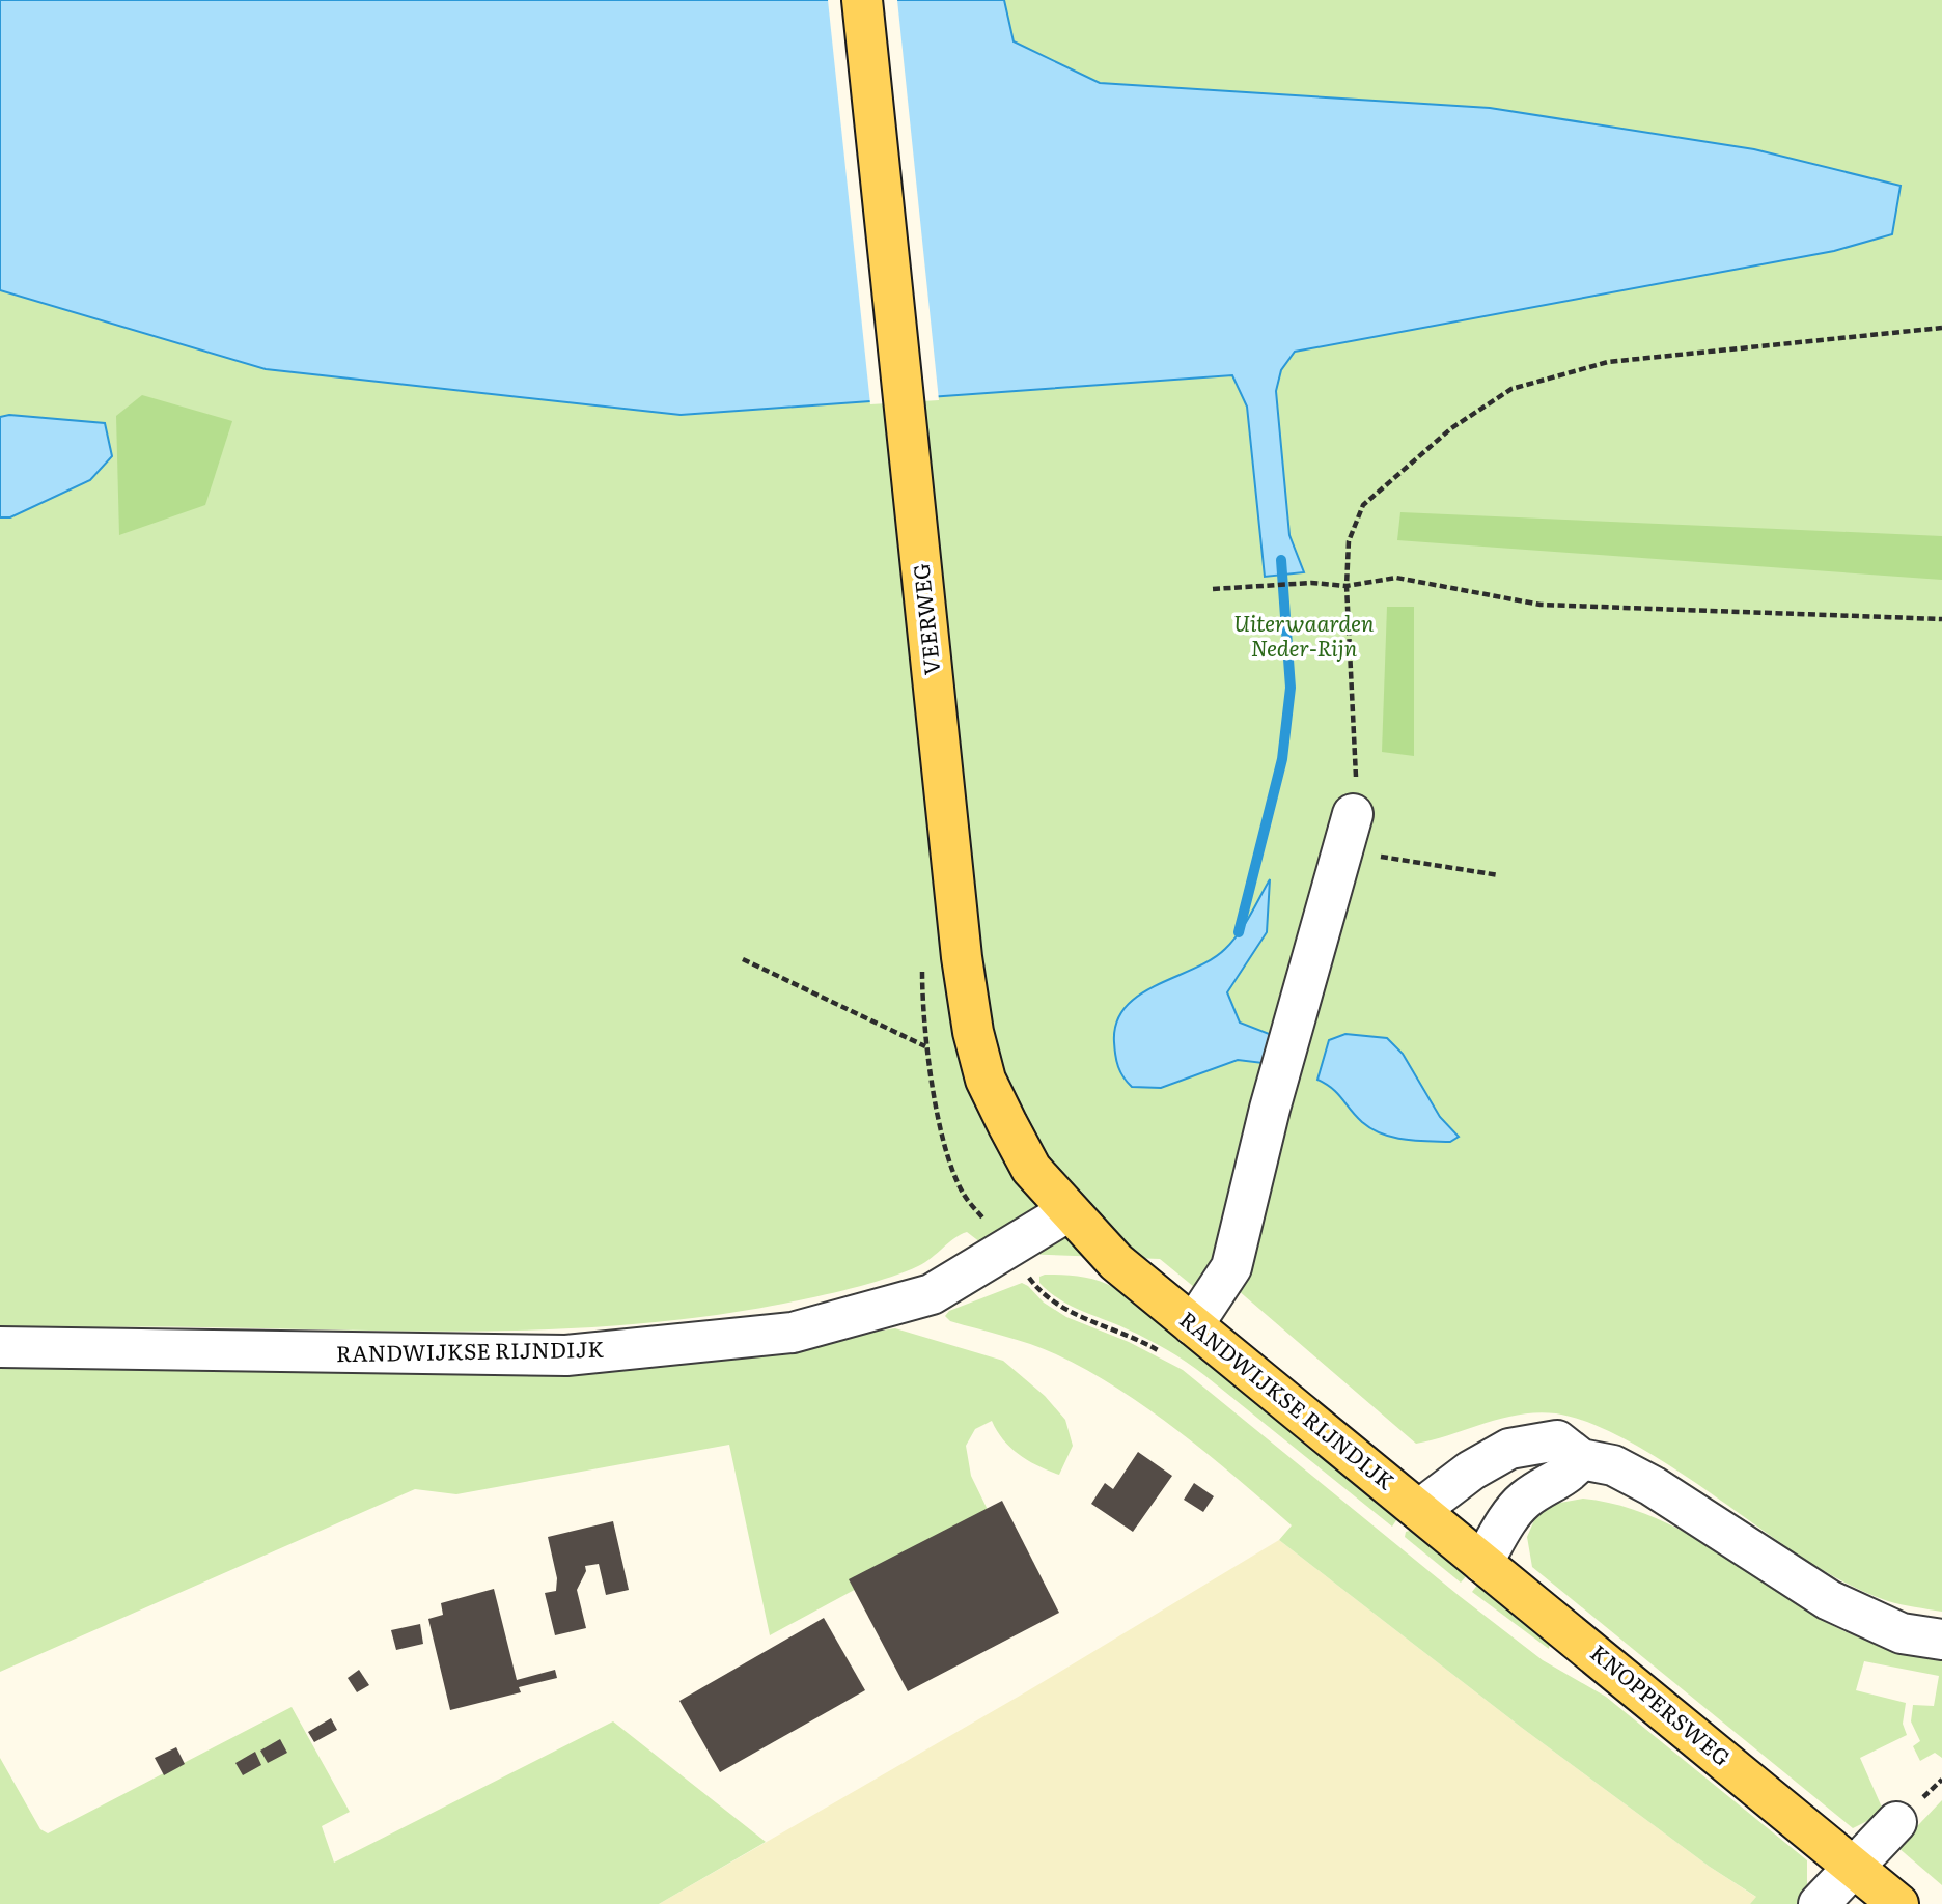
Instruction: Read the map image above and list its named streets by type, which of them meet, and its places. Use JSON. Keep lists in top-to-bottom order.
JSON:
{
  "streets": {
    "main road": ["VEERWEG", "RANDWIJKSE RIJNDIJK", "KNOPPERSWEG"]
  },
  "crossings": [
    ["VEERWEG", "RANDWIJKSE RIJNDIJK"],
    ["RANDWIJKSE RIJNDIJK", "KNOPPERSWEG"]
  ],
  "parks": ["Uiterwaarden Neder-Rijn"]
}
